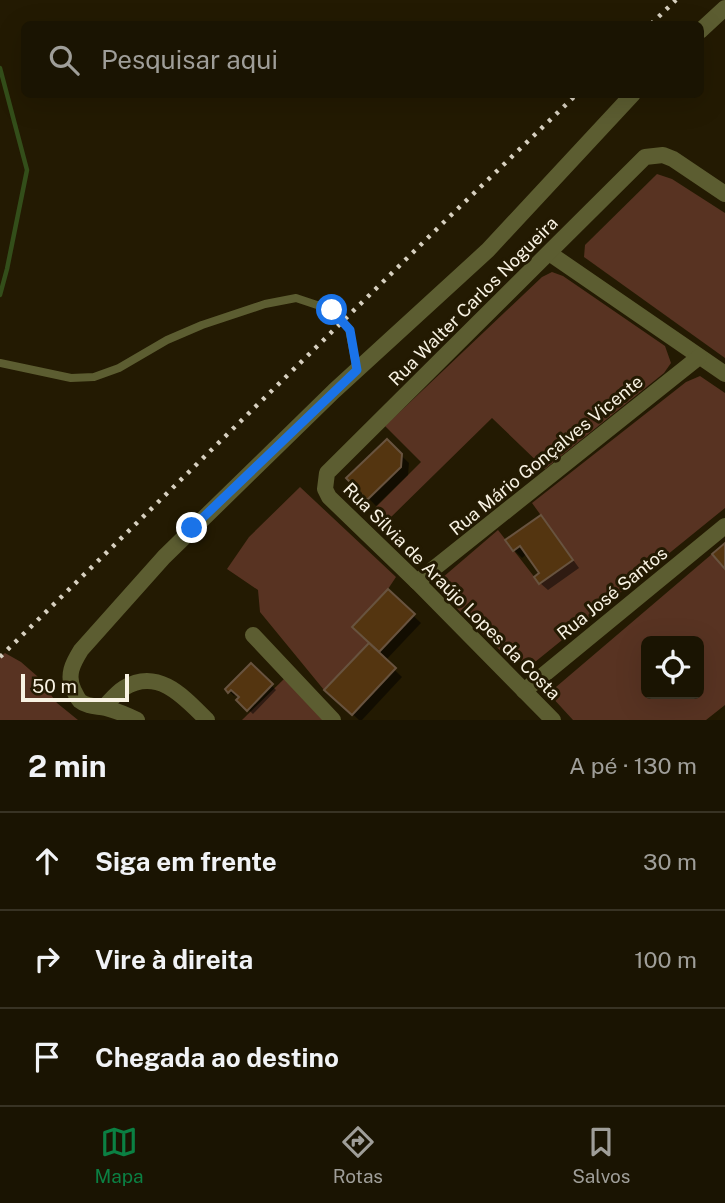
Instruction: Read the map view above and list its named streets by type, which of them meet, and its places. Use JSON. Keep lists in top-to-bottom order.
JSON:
{
  "streets": {
    "street": [
      "Rua Walter Carlos Nogueira",
      "Rua Mário Gonçalves Vicente",
      "Rua Sílvia de Araújo Lopes da Costa",
      "Rua José Santos"
    ]
  },
  "crossings": [
    ["Rua Walter Carlos Nogueira", "Rua Sílvia de Araújo Lopes da Costa"],
    ["Rua Mário Gonçalves Vicente", "Rua Sílvia de Araújo Lopes da Costa"],
    ["Rua Sílvia de Araújo Lopes da Costa", "Rua José Santos"]
  ],
  "scale_bar": "50 m",
  "page": {
    "search": "Pesquisar aqui",
    "scale": "50 m",
    "heading": ["2 min", "A pé · 130 m"],
    "list": [
      ["Siga em frente", "30 m"],
      ["Vire à direita", "100 m"],
      "Chegada ao destino"
    ],
    "nav": ["Mapa", "Rotas", "Salvos"]
  }
}
